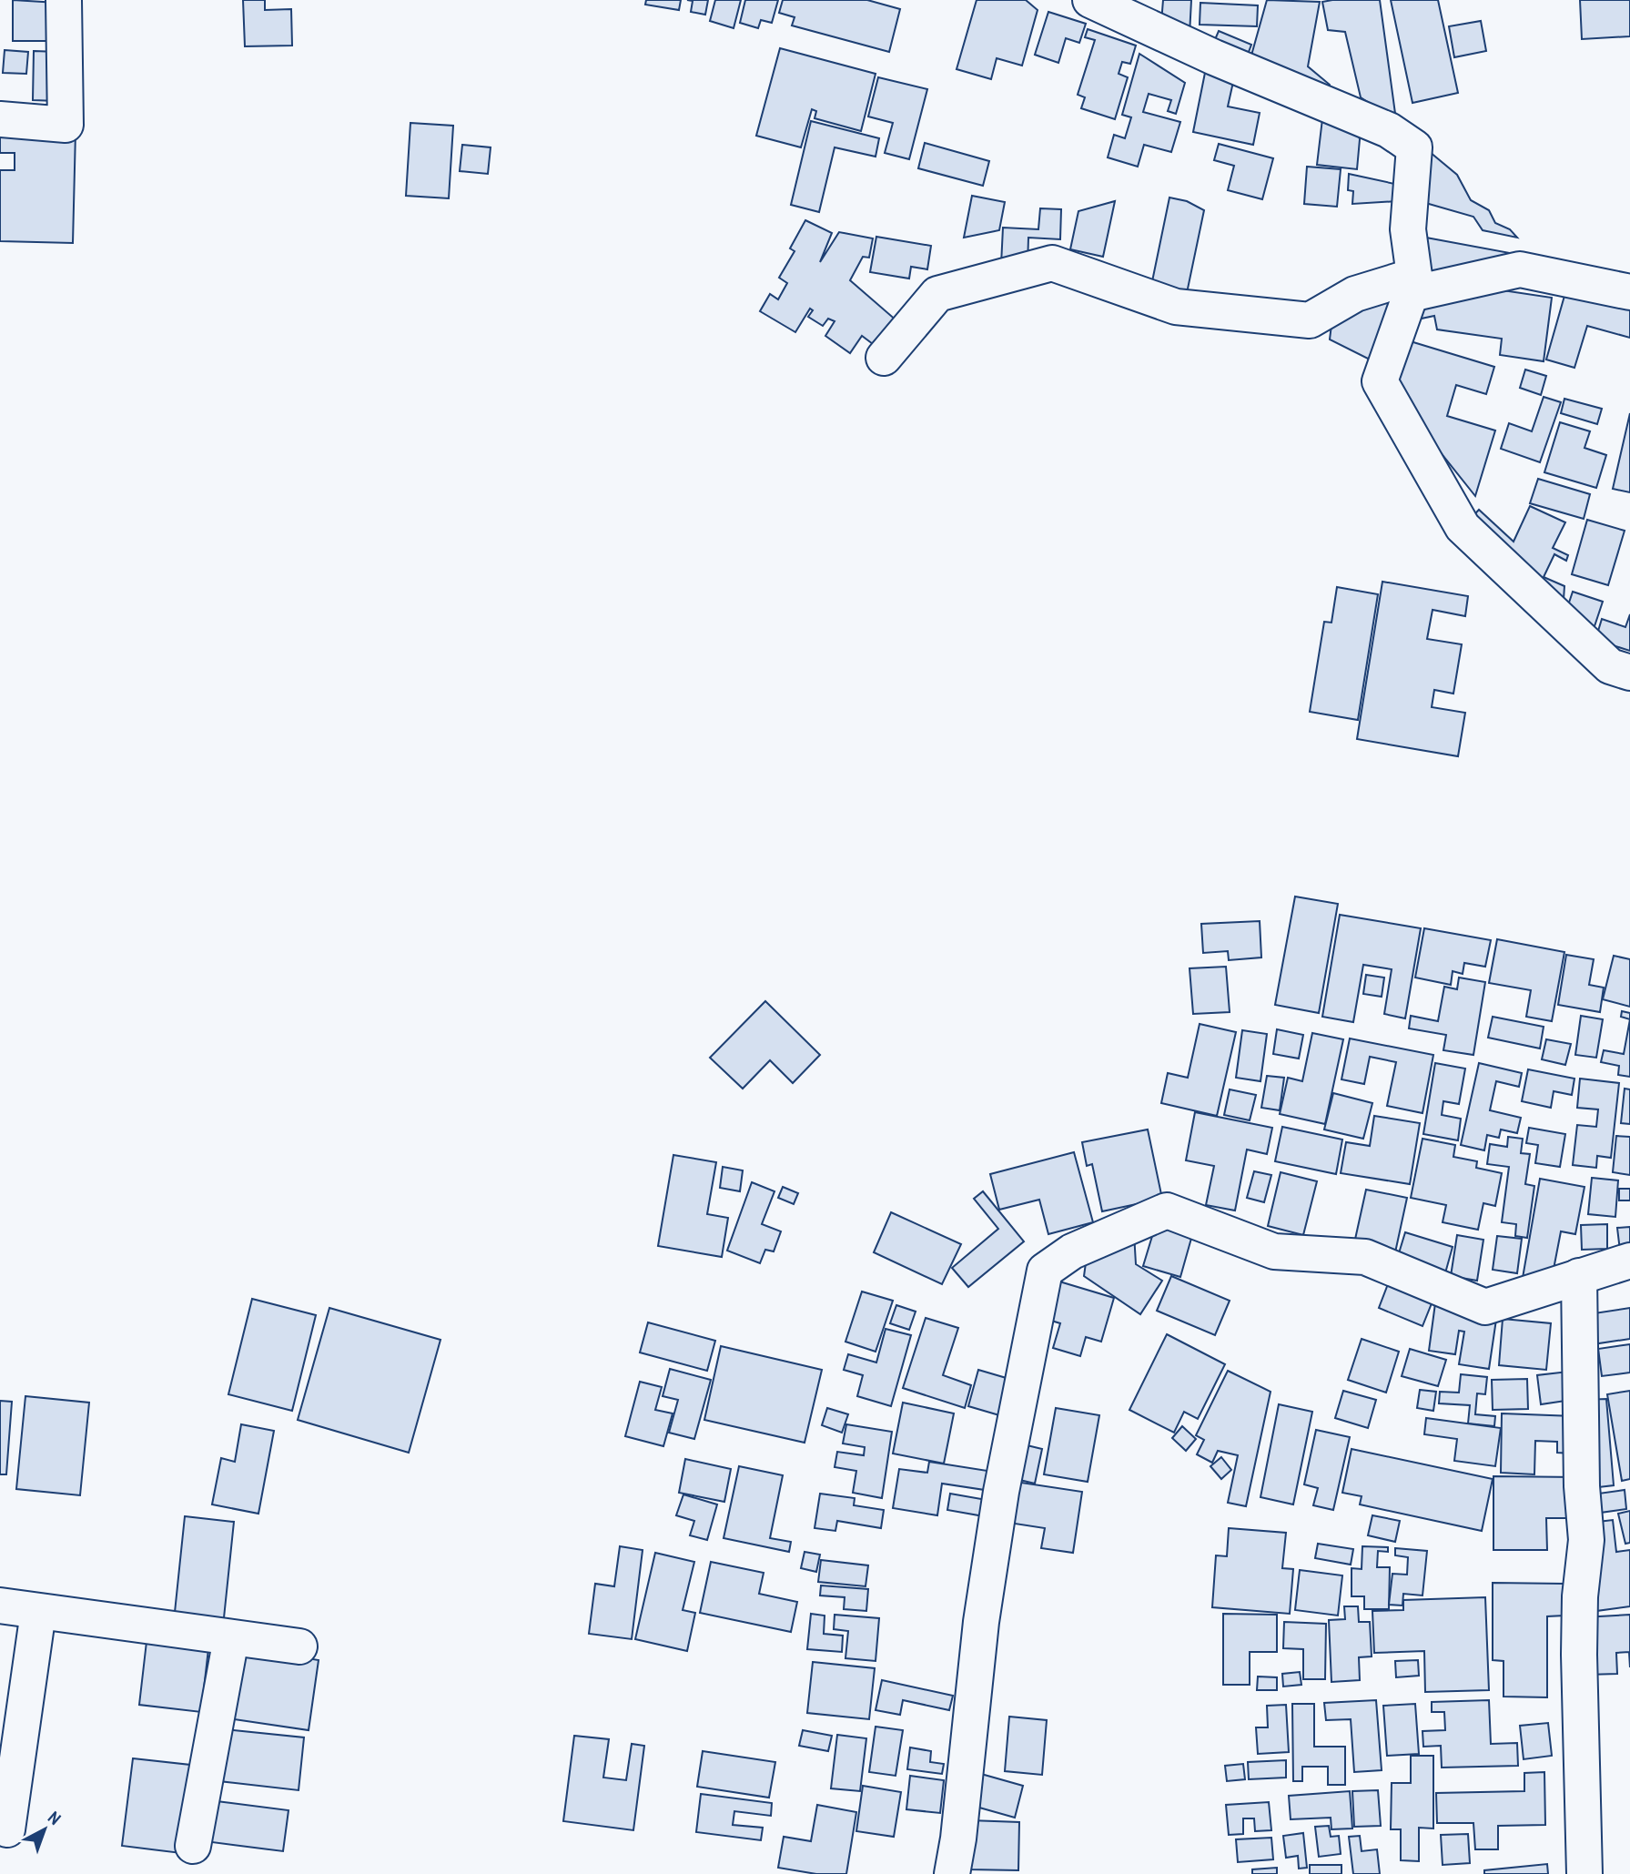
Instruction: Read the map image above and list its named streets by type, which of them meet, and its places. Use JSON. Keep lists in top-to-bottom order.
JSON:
{
  "north": "top right"
}
